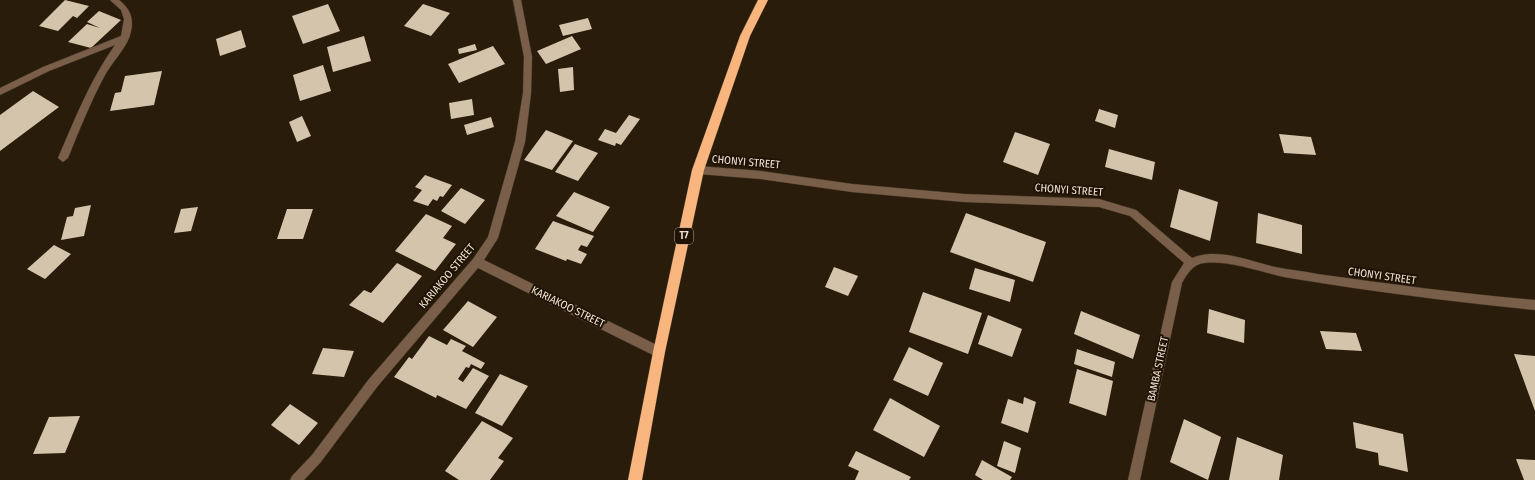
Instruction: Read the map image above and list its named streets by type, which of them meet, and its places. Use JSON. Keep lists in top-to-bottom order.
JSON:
{
  "streets": {
    "highway": ["T7"],
    "street": ["CHONYI STREET", "KARIAKOO STREET", "BAMBA STREET"]
  },
  "crossings": [
    ["CHONYI STREET", "T7"],
    ["CHONYI STREET", "BAMBA STREET"],
    ["T7", "KARIAKOO STREET"]
  ]
}
